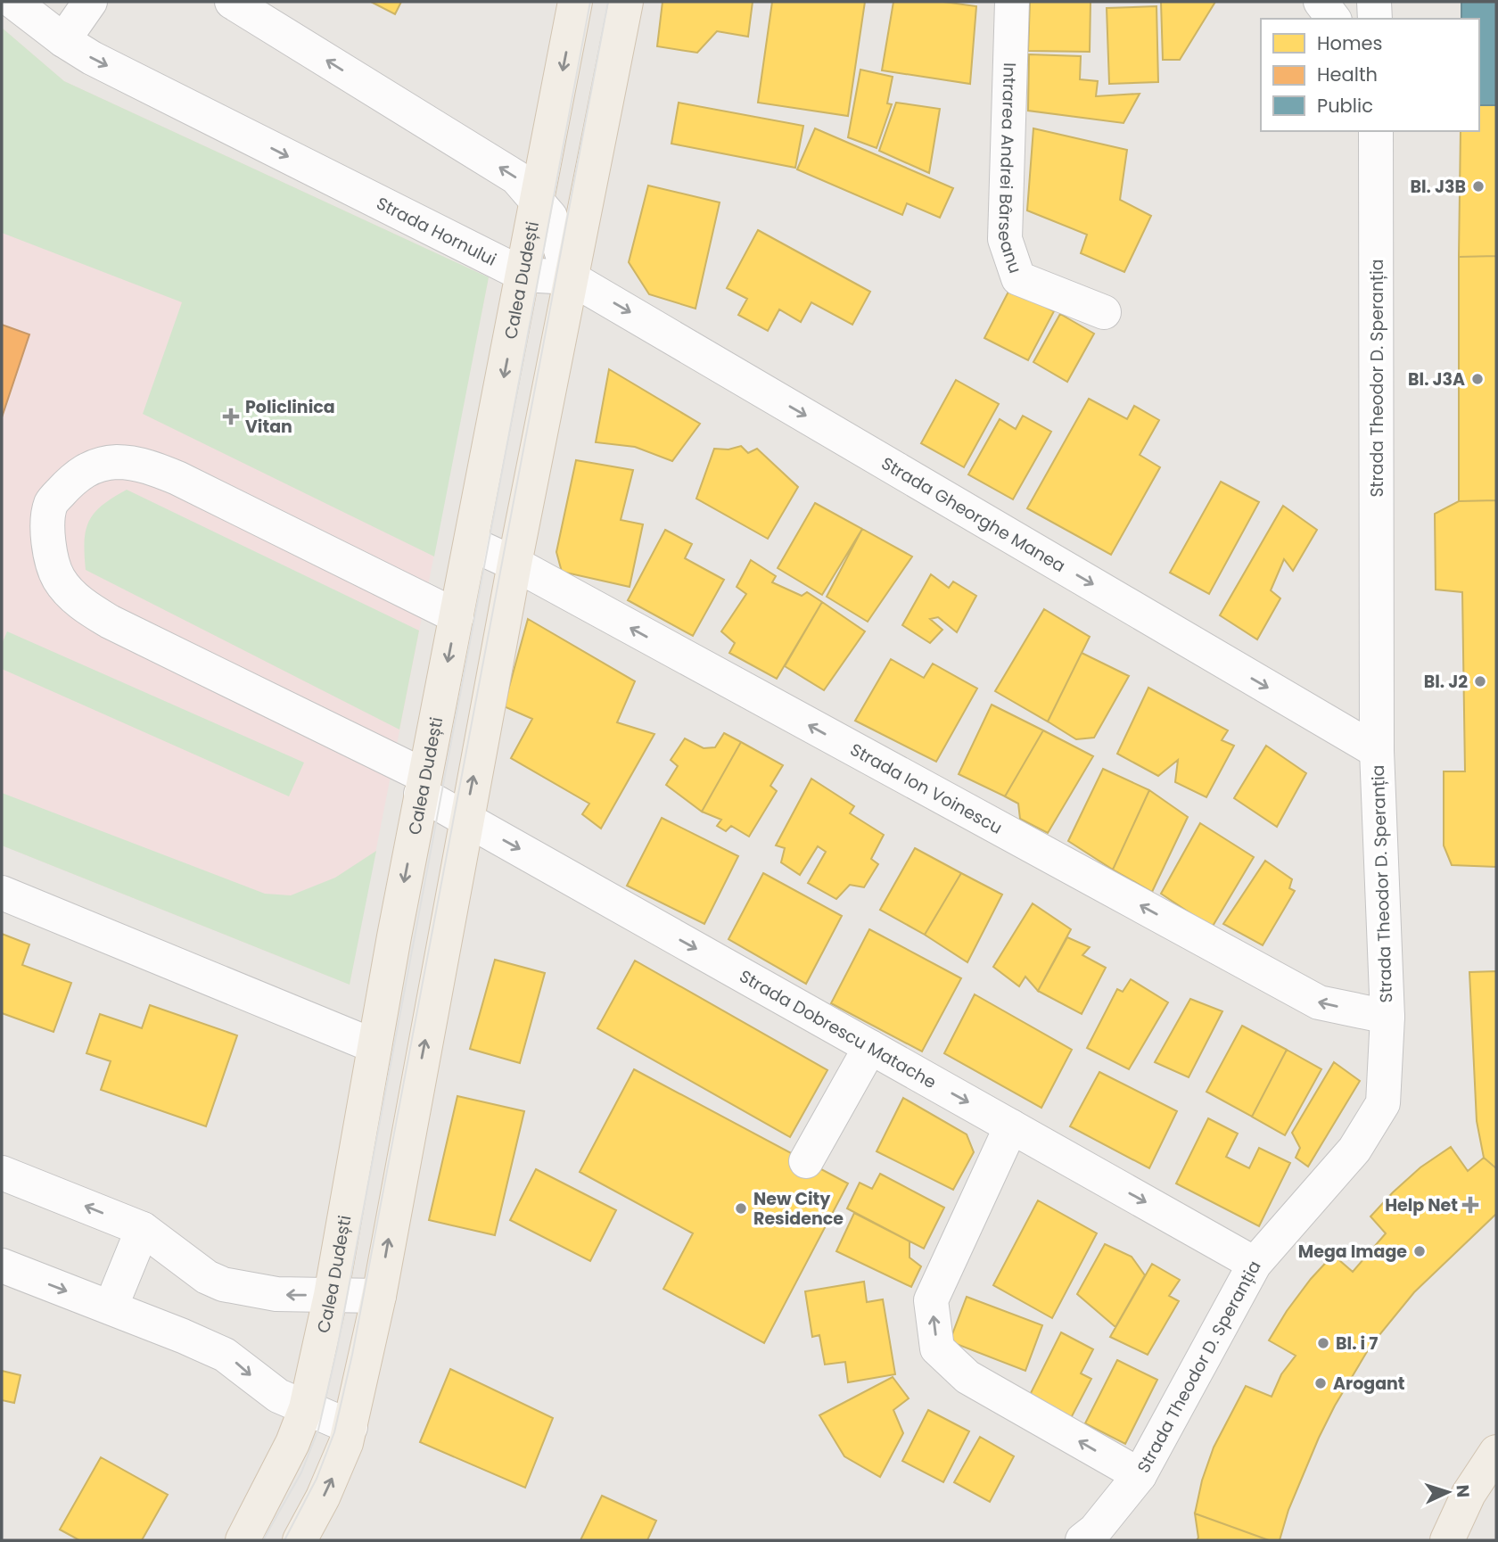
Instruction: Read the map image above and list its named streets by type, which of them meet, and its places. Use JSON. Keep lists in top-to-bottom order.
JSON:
{
  "streets": {
    "main road": ["Calea Dudești"],
    "street": [
      "Intrarea Andrei Bârseanu",
      "Strada Hornului",
      "Strada Theodor D. Speranția",
      "Strada Gheorghe Manea",
      "Strada Ion Voinescu",
      "Strada Dobrescu Matache"
    ]
  },
  "crossings": [
    ["Strada Hornului", "Calea Dudești"],
    ["Strada Hornului", "Strada Gheorghe Manea"],
    ["Calea Dudești", "Strada Ion Voinescu"],
    ["Calea Dudești", "Strada Dobrescu Matache"],
    ["Strada Theodor D. Speranția", "Strada Gheorghe Manea"],
    ["Strada Theodor D. Speranția", "Strada Ion Voinescu"],
    ["Strada Theodor D. Speranția", "Strada Dobrescu Matache"]
  ],
  "one_way": ["Strada Gheorghe Manea", "Strada Ion Voinescu", "Strada Dobrescu Matache"],
  "places": {
    "other": [
      "Bl. J3B",
      "Bl. J3A",
      "Bl. J2",
      "New City Residence",
      "Mega Image",
      "Bl. i 7",
      "Arogant"
    ],
    "health": ["Policlinica Vitan", "Help Net"]
  },
  "legend": ["Homes", "Health", "Public"],
  "north": "right"
}
